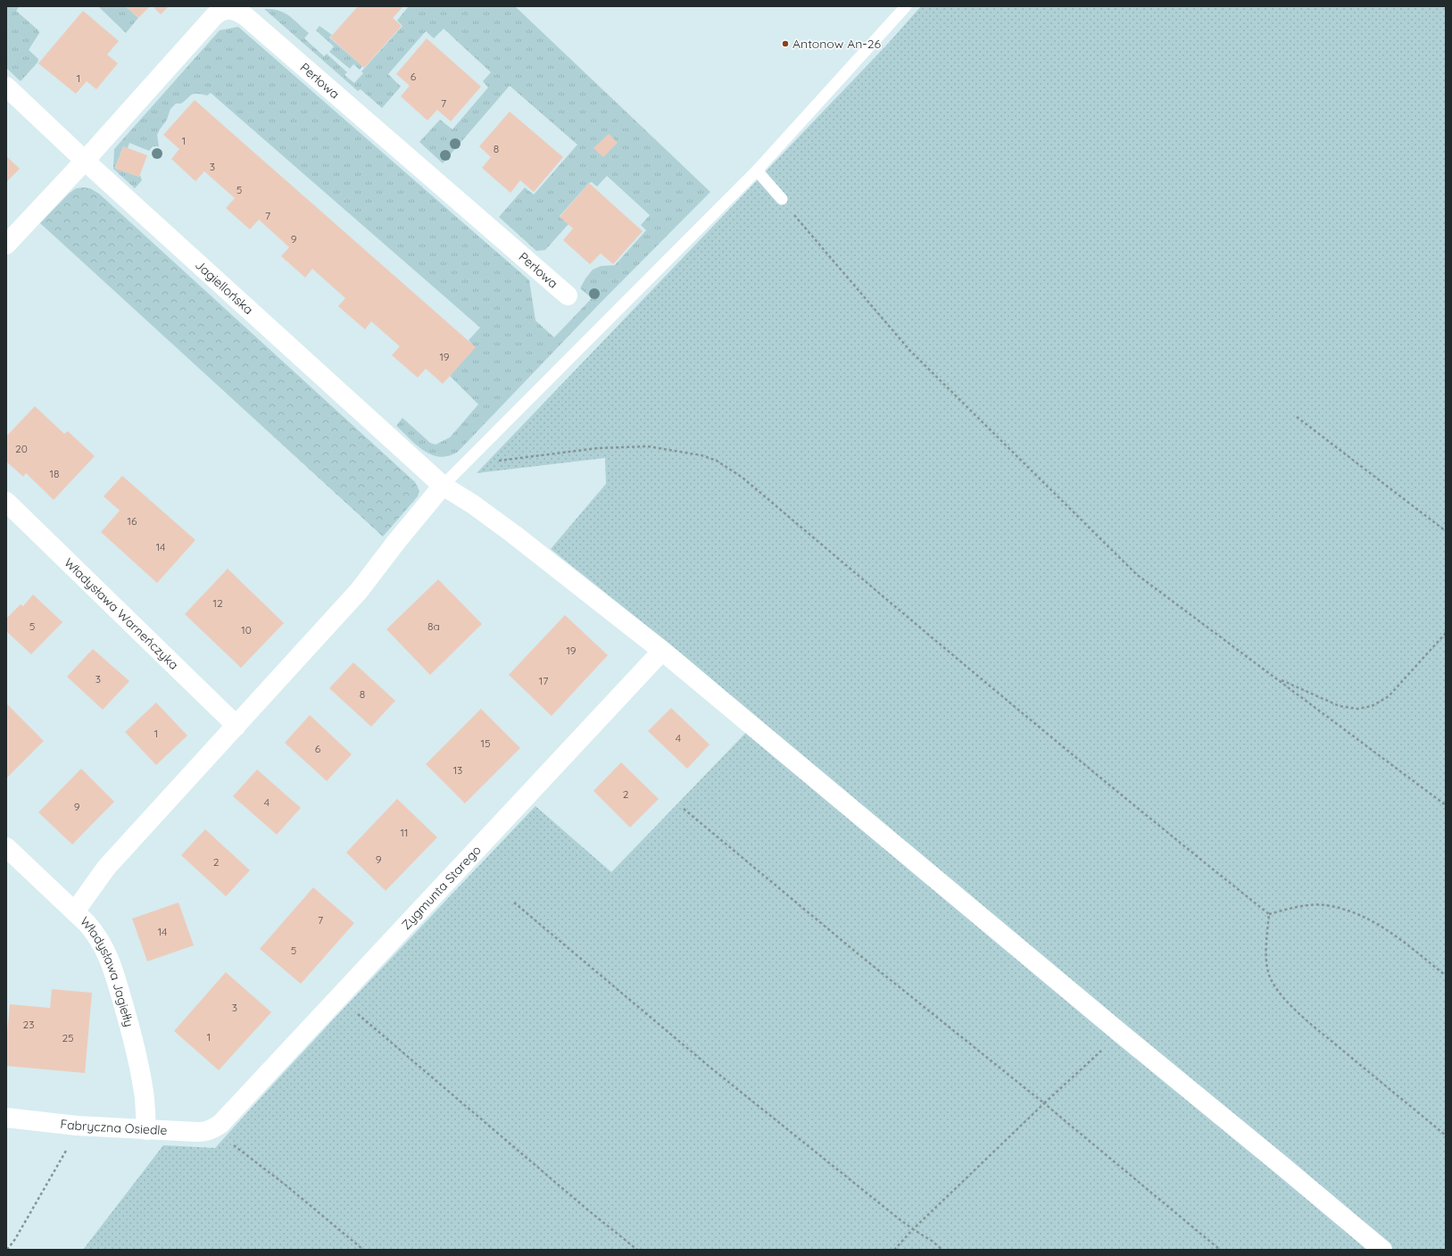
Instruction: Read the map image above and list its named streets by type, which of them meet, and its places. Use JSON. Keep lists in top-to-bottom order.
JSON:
{
  "streets": {
    "street": [
      "Perłowa",
      "Jagiellońska",
      "Władysława Warneńczyka",
      "Zygmunta Starego",
      "Władysława Jagiełły",
      "Fabryczna Osiedle"
    ]
  },
  "crossings": [
    ["Perłowa", "Jagiellońska"],
    ["Jagiellońska", "Zygmunta Starego"],
    ["Zygmunta Starego", "Fabryczna Osiedle"],
    ["Władysława Jagiełły", "Fabryczna Osiedle"]
  ],
  "places": ["Antonow An-26"],
  "house_numbers": [
    "6",
    "1",
    "7",
    "1",
    "8",
    "3",
    "5",
    "7",
    "9",
    "19",
    "20",
    "18",
    "16",
    "14",
    "12",
    "5",
    "8a",
    "10",
    "19",
    "3",
    "17",
    "8",
    "1",
    "4",
    "15",
    "6",
    "13",
    "2",
    "4",
    "9",
    "11",
    "9",
    "2",
    "7",
    "14",
    "5",
    "3",
    "23",
    "1",
    "25"
  ]
}
